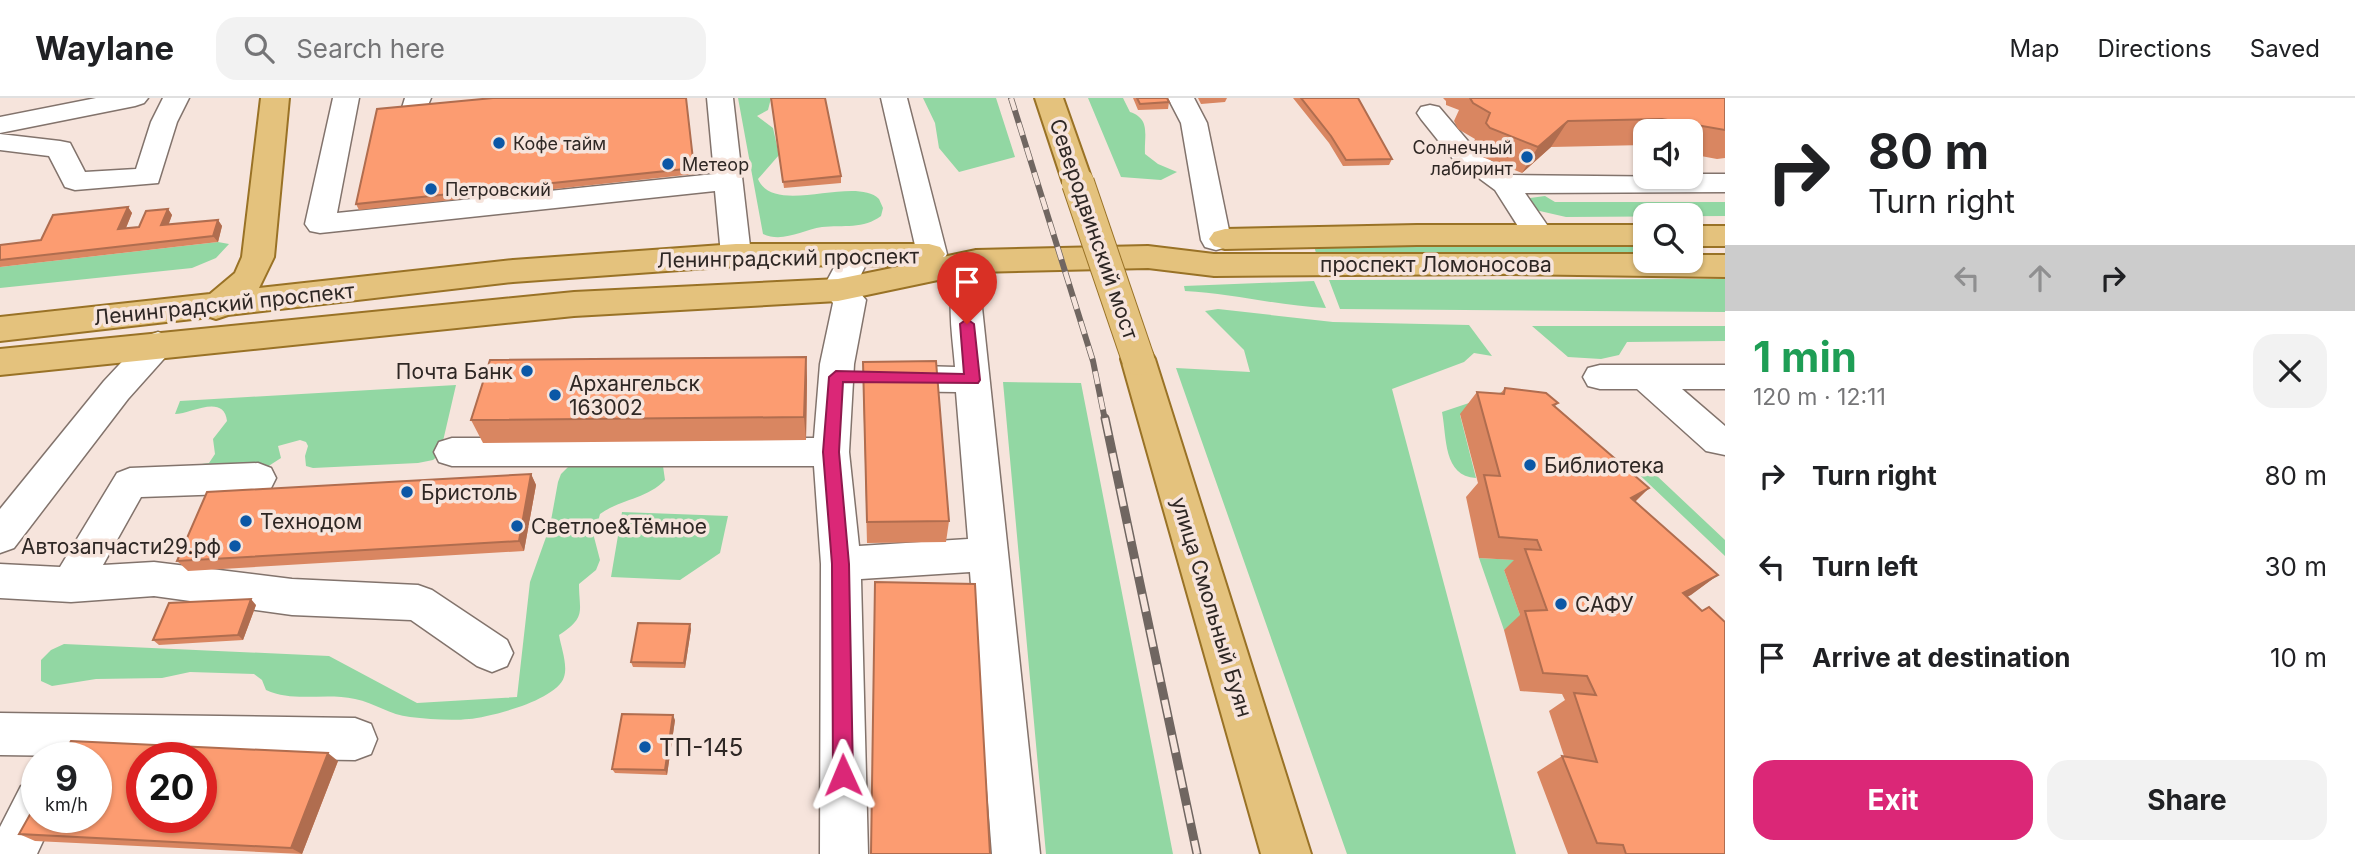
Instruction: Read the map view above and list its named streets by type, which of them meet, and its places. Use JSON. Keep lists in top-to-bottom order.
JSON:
{
  "streets": {
    "main road": [
      "Северодвинский мост",
      "Ленинградский проспект",
      "проспект Ломоносова",
      "улица Смольный Буян"
    ]
  },
  "crossings": [
    ["Северодвинский мост", "улица Смольный Буян"],
    ["Ленинградский проспект", "проспект Ломоносова"]
  ],
  "places": [
    "Кофе тайм",
    "Солнечный лабиринт",
    "Метеор",
    "Петровский",
    "Почта Банк",
    "Архангельск 163002",
    "Библиотека",
    "Бристоль",
    "Технодом",
    "Светлое&Тёмное",
    "Автозапчасти29.рф",
    "САФУ",
    "ТП-145"
  ],
  "page": {
    "header": "Waylane",
    "search": "Search here",
    "nav": ["Map", "Directions", "Saved"],
    "turn": ["80 m", "Turn right"],
    "heading": ["1 min", "120 m · 12:11"],
    "list": [
      {
        "name": "Turn right",
        "value": "80 m"
      },
      {
        "name": "Turn left",
        "value": "30 m"
      },
      {
        "name": "Arrive at destination",
        "value": "10 m"
      }
    ],
    "speed": "9 km/h",
    "limit": "20",
    "buttons": ["Exit", "Share"]
  }
}
